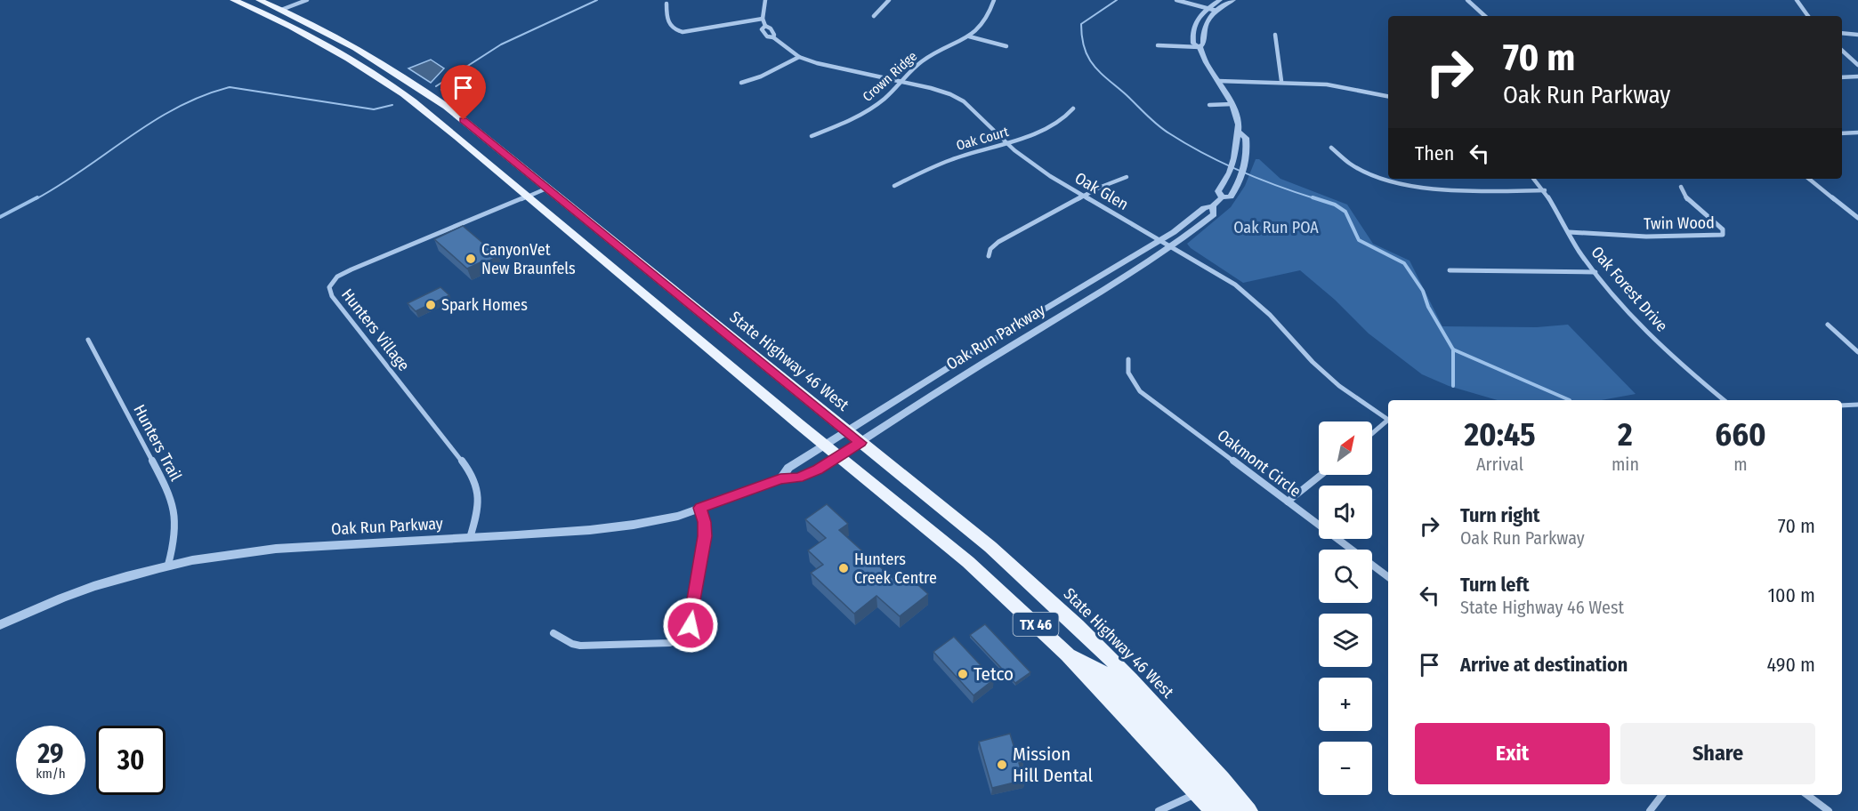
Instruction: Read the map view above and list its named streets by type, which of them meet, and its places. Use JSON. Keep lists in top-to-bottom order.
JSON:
{
  "streets": {
    "main road": ["State Highway 46 West", "TX 46"],
    "street": [
      "Crown Ridge",
      "Oak Court",
      "Oak Glen",
      "Twin Wood",
      "Oak Forest Drive",
      "Hunters Village",
      "Oak Run Parkway",
      "Hunters Trail",
      "Oakmont Circle"
    ]
  },
  "crossings": [
    ["Crown Ridge", "Oak Glen"],
    ["Oak Court", "Oak Glen"],
    ["Oak Glen", "Oak Run Parkway"],
    ["Twin Wood", "Oak Forest Drive"],
    ["Hunters Village", "Oak Run Parkway"],
    ["Hunters Village", "State Highway 46 West"],
    ["Hunters Village", "TX 46"],
    ["Oak Run Parkway", "State Highway 46 West"],
    ["Oak Run Parkway", "Hunters Trail"],
    ["Oak Run Parkway", "TX 46"]
  ],
  "parks": ["Oak Run POA"],
  "places": [
    "CanyonVet New Braunfels",
    "Spark Homes",
    "Hunters Creek Centre",
    "Tetco",
    "Mission Hill Dental"
  ],
  "north": "top right",
  "page": {
    "turn": ["70 m", "Oak Run Parkway"],
    "then": "Then",
    "eta": [
      "20:45",
      "Arrival",
      "2",
      "min",
      "660",
      "m"
    ],
    "map_buttons": ["+", "−"],
    "list": [
      {
        "name": "Turn right",
        "note": "Oak Run Parkway",
        "value": "70 m"
      },
      {
        "name": "Turn left",
        "note": "State Highway 46 West",
        "value": "100 m"
      },
      {
        "name": "Arrive at destination",
        "value": "490 m"
      }
    ],
    "buttons": ["Exit", "Share"],
    "speed": "29 km/h",
    "limit": "30"
  }
}
